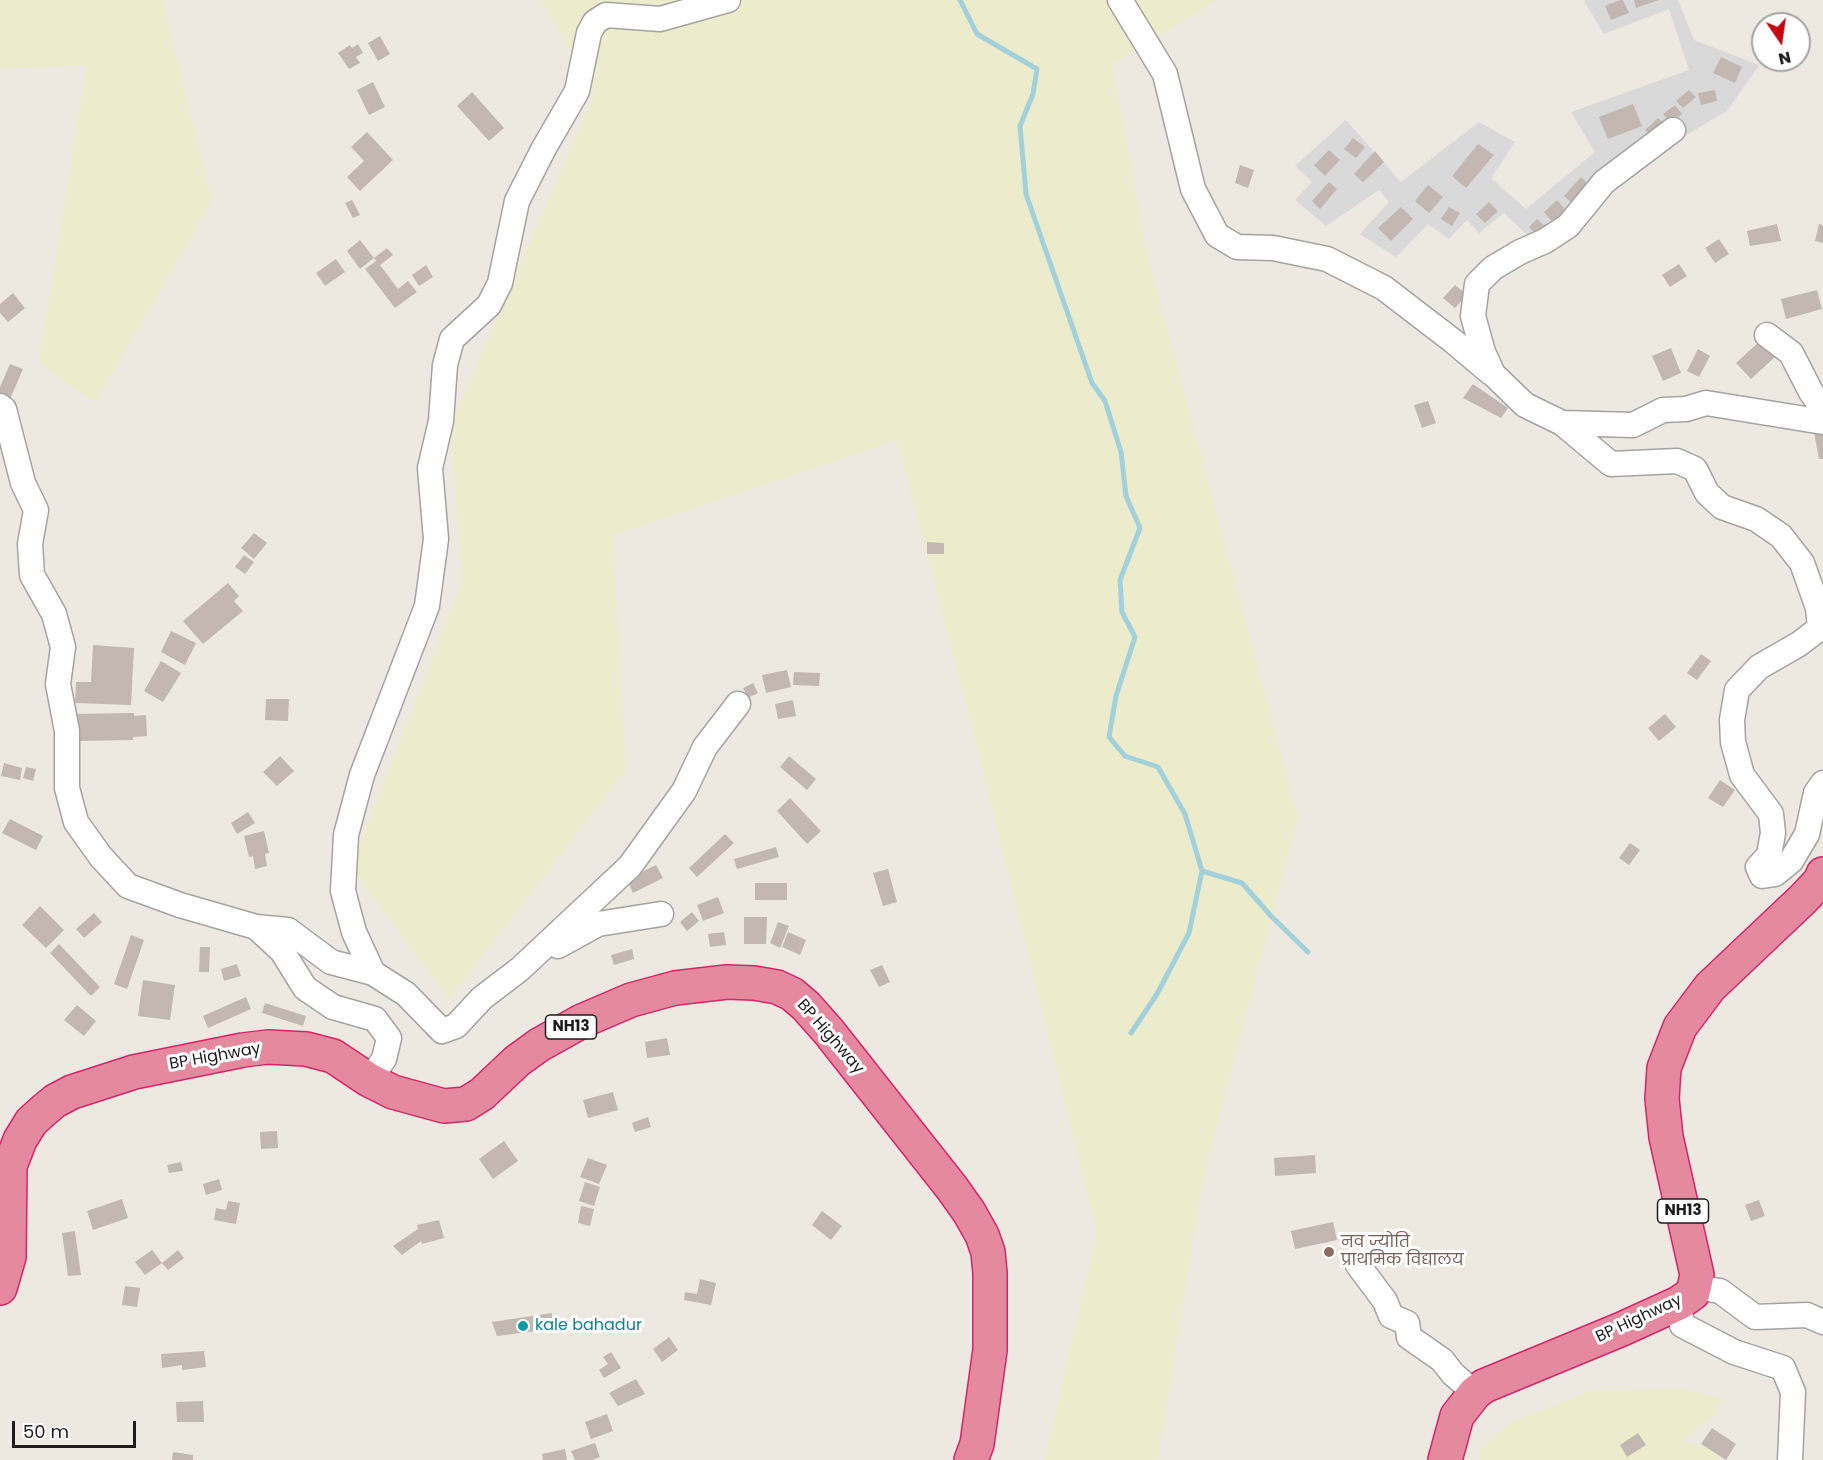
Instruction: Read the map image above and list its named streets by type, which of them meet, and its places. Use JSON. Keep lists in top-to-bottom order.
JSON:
{
  "streets": {
    "highway": ["NH13", "BP Highway"]
  },
  "places": ["नव ज्योति प्राथमिक विद्यालय", "kale bahadur"],
  "scale_bar": "50 m",
  "north": "bottom"
}
